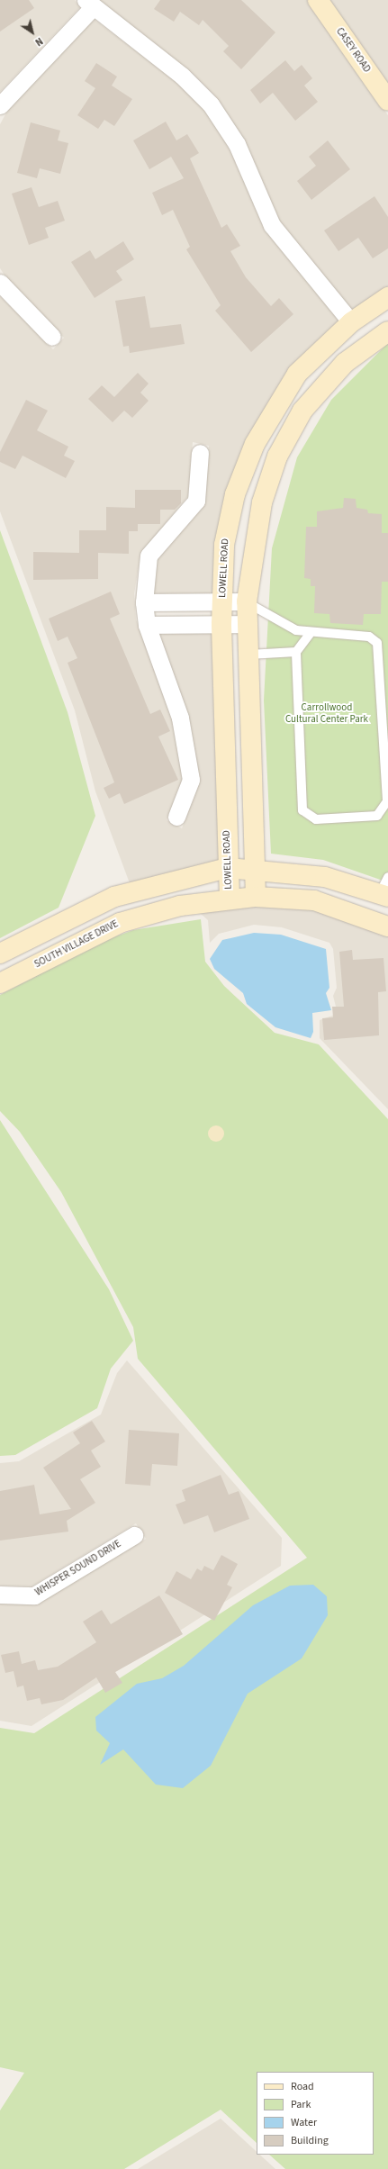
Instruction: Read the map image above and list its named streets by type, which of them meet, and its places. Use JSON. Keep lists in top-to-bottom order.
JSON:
{
  "streets": {
    "street": [
      "CASEY ROAD",
      "LOWELL ROAD",
      "SOUTH VILLAGE DRIVE",
      "WHISPER SOUND DRIVE"
    ]
  },
  "crossings": [
    ["LOWELL ROAD", "SOUTH VILLAGE DRIVE"]
  ],
  "parks": ["Carrollwood Cultural Center Park"],
  "legend": [
    "Road",
    "Park",
    "Water",
    "Building"
  ],
  "north": "bottom right"
}
